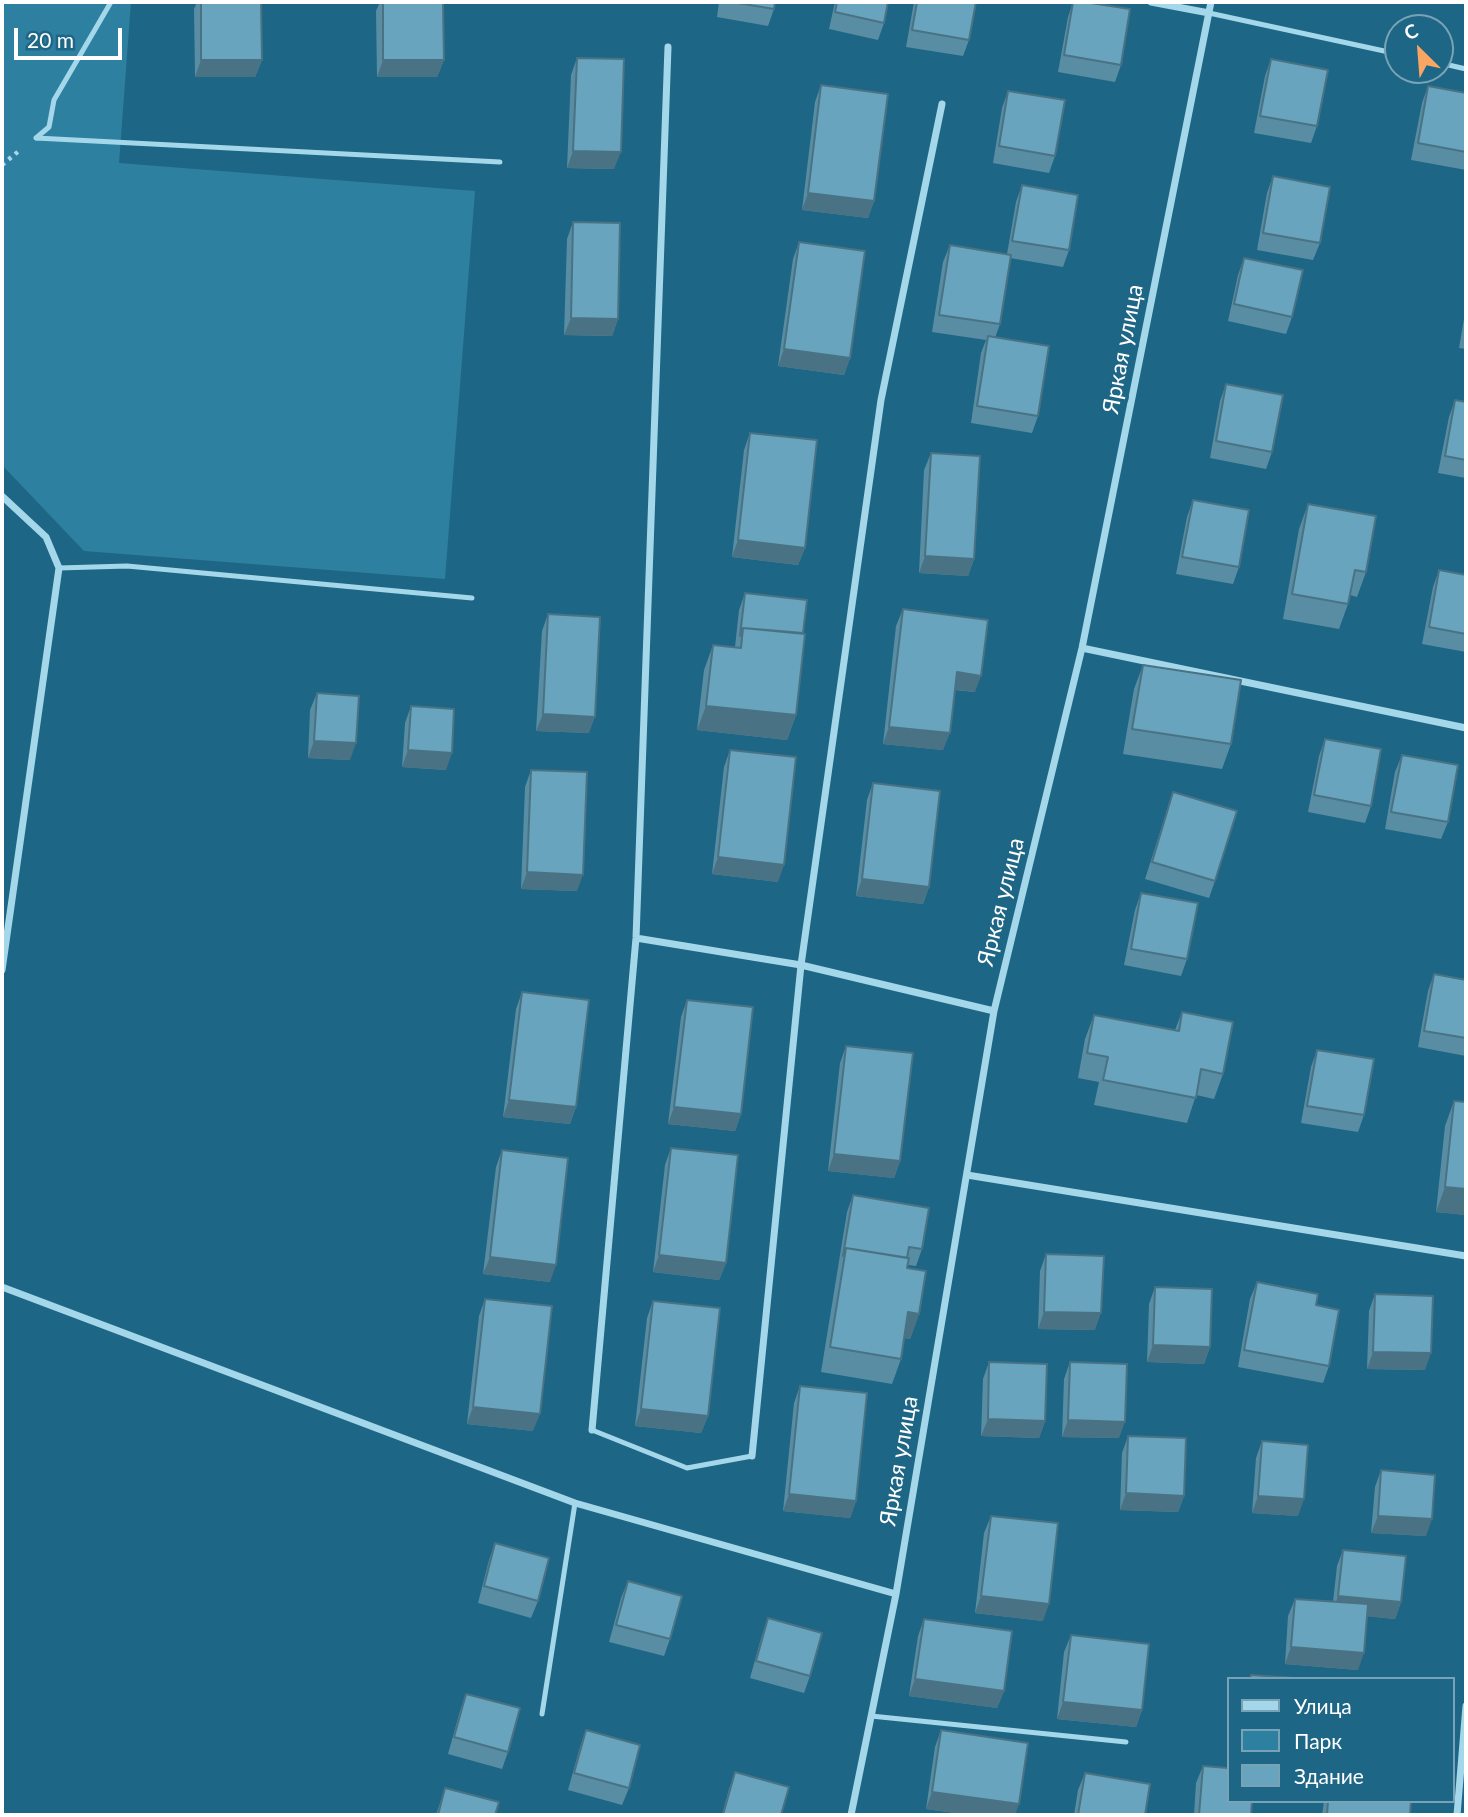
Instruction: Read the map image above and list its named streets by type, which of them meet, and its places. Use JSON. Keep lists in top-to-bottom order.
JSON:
{
  "streets": {
    "street": ["Яркая улица"]
  },
  "legend": ["Улица", "Парк", "Здание"],
  "scale_bar": "20 m",
  "north": "top left"
}
